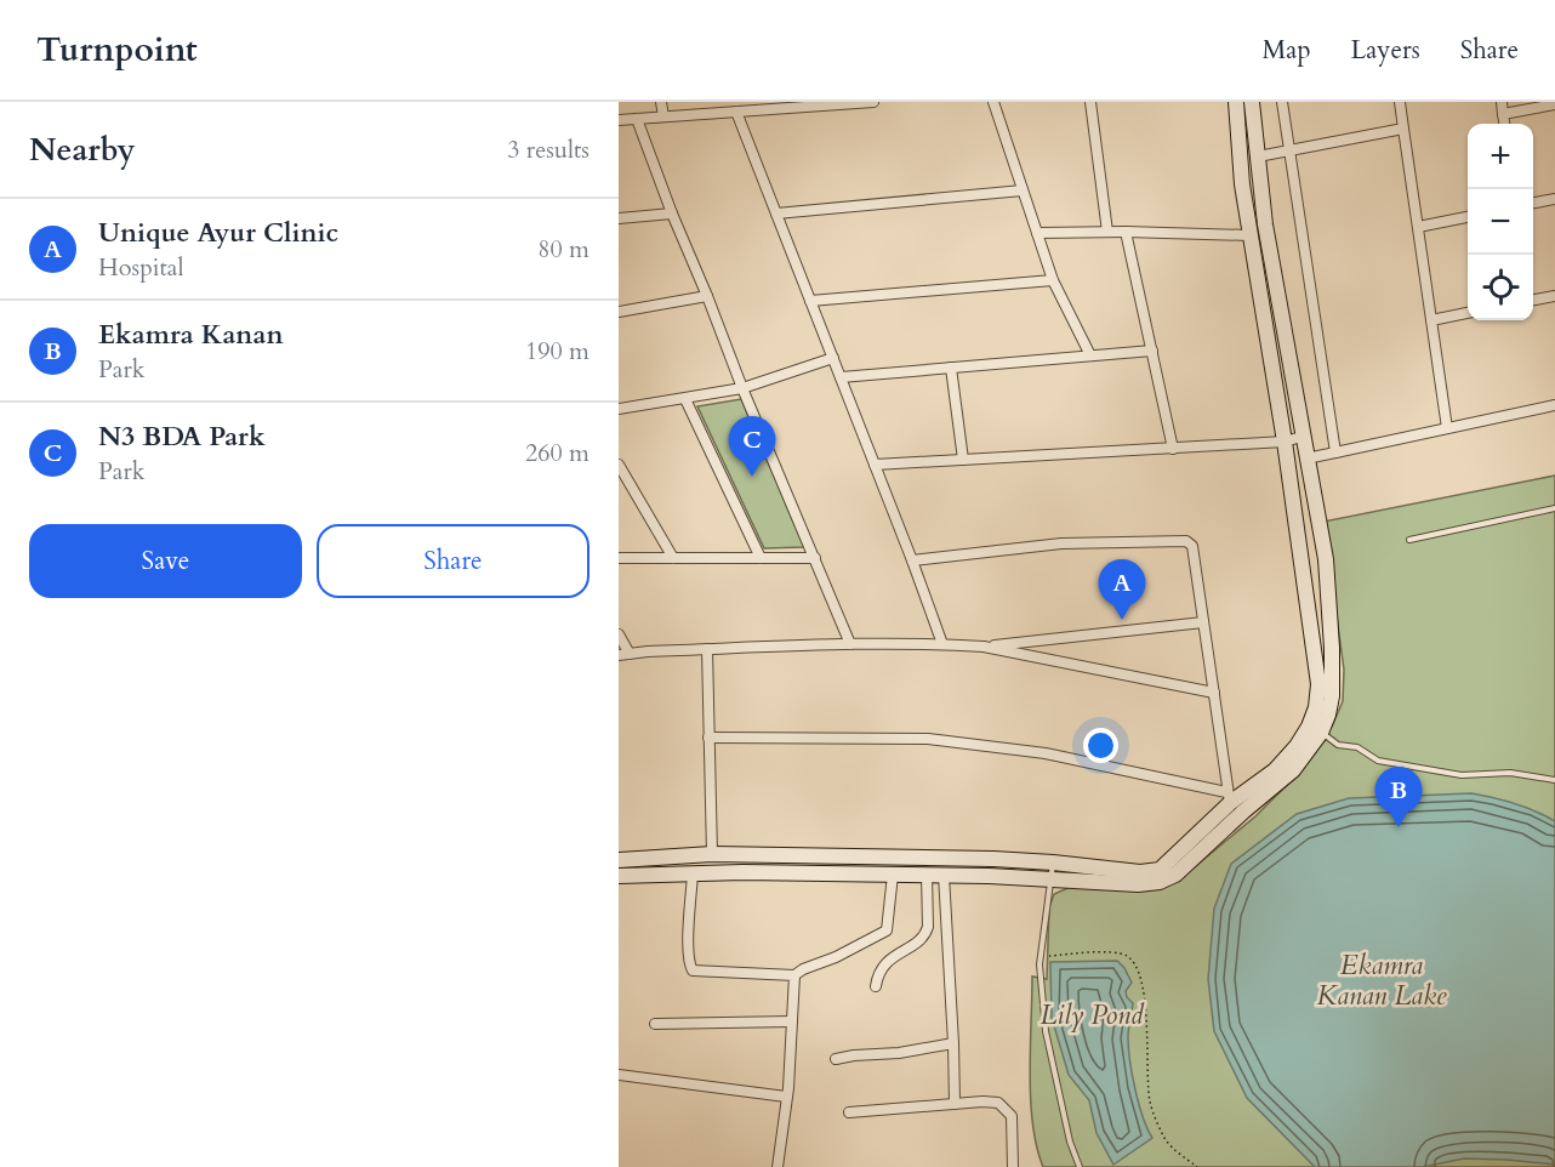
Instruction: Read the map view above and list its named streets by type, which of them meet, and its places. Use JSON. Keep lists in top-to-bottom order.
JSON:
{
  "water": ["Ekamra Kanan Lake", "Lily Pond"],
  "page": {
    "header": "Turnpoint",
    "nav": ["Map", "Layers", "Share"],
    "heading": ["Nearby", "3 results"],
    "map_buttons": ["+", "−"],
    "list": [
      {
        "mark": "A",
        "name": "Unique Ayur Clinic",
        "note": "Hospital",
        "value": "80 m"
      },
      {
        "mark": "B",
        "name": "Ekamra Kanan",
        "note": "Park",
        "value": "190 m"
      },
      {
        "mark": "C",
        "name": "N3 BDA Park",
        "note": "Park",
        "value": "260 m"
      }
    ],
    "pins": ["C", "A", "B"],
    "buttons": ["Save", "Share"]
  }
}
